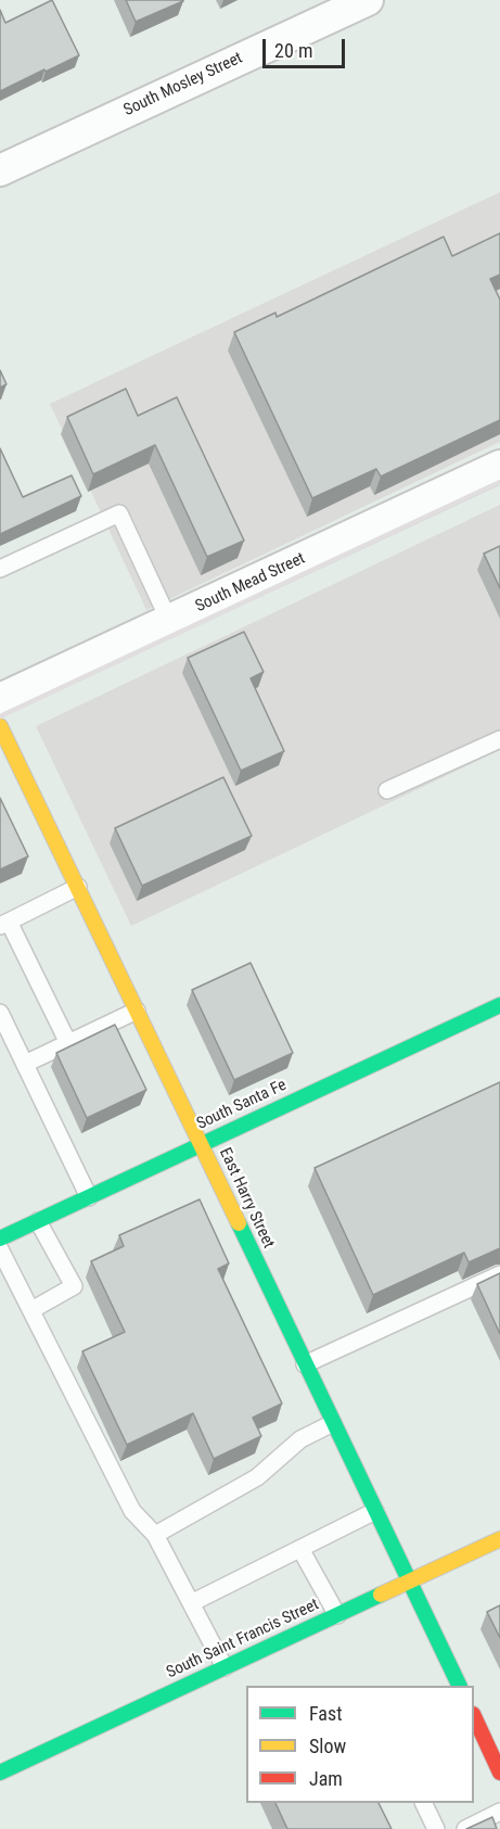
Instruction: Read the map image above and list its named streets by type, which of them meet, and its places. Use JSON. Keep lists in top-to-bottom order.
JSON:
{
  "streets": {
    "street": [
      "South Mosley Street",
      "South Mead Street",
      "South Santa Fe",
      "East Harry Street",
      "South Saint Francis Street"
    ]
  },
  "crossings": [
    ["South Santa Fe", "East Harry Street"],
    ["East Harry Street", "South Saint Francis Street"]
  ],
  "legend": ["Fast", "Slow", "Jam"],
  "scale_bar": "20 m"
}
